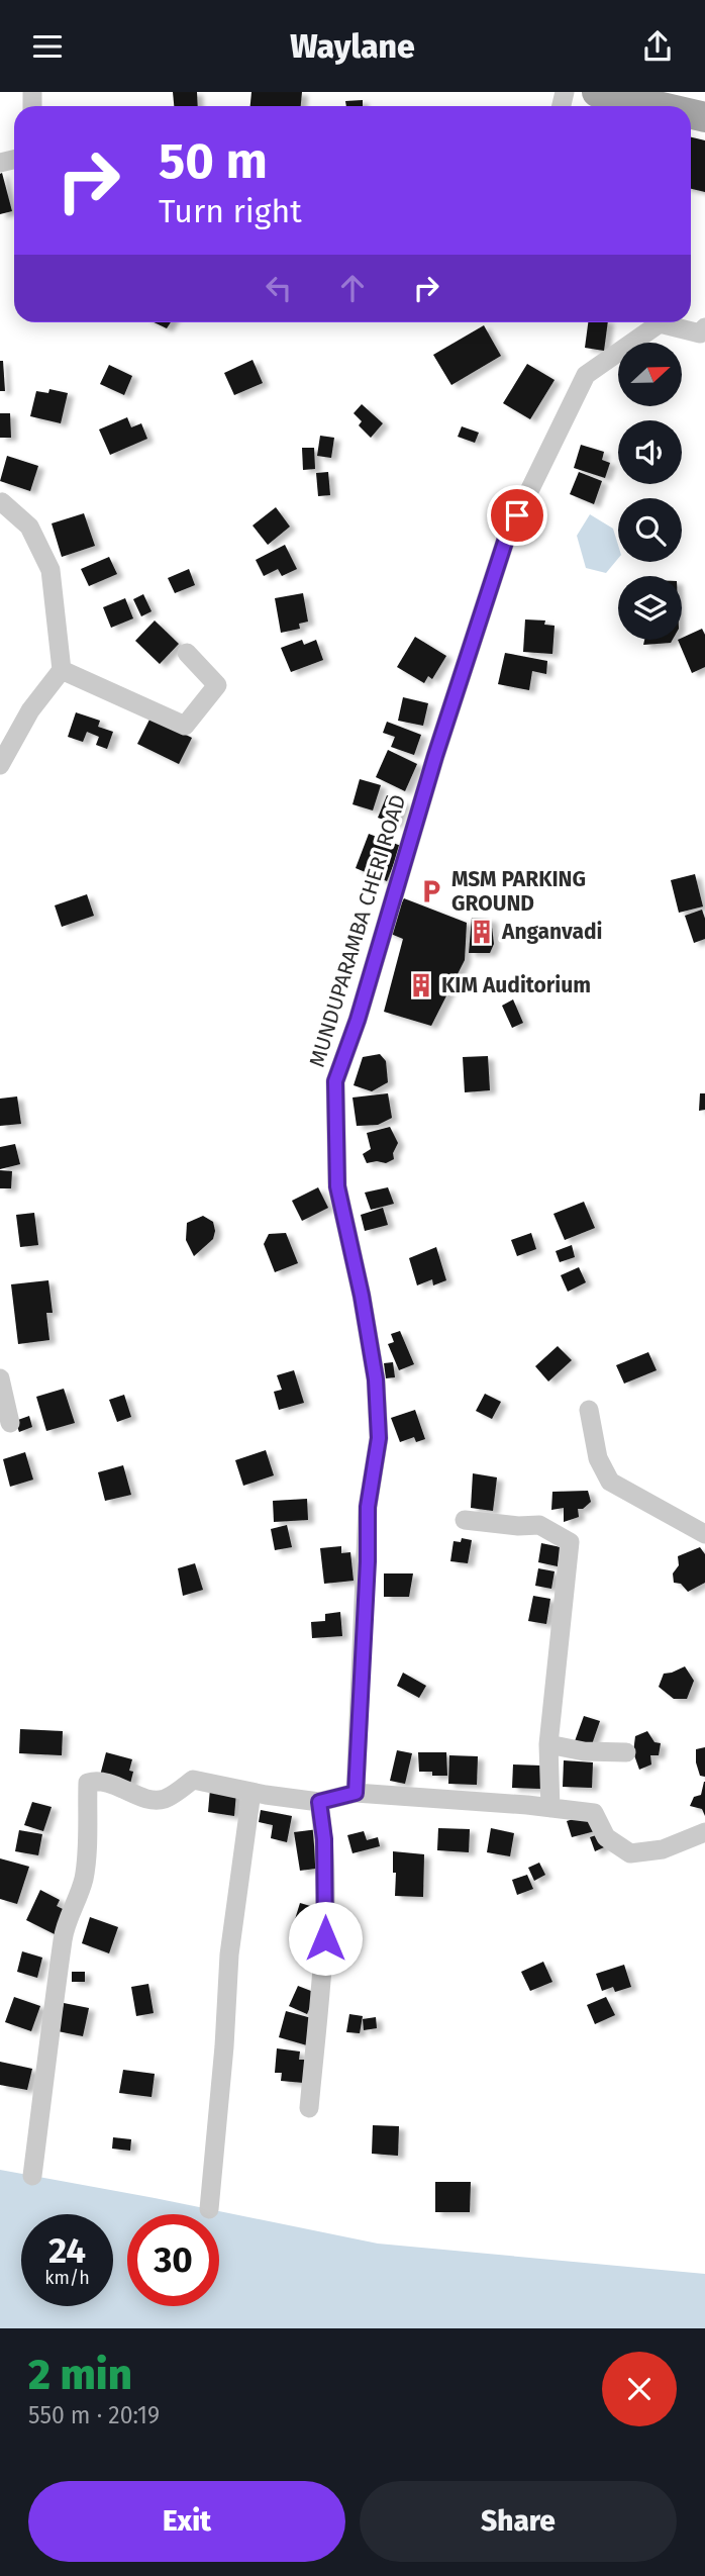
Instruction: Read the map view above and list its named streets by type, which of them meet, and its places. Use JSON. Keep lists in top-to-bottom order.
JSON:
{
  "streets": {
    "street": ["MUNDUPARAMBA CHERI ROAD"]
  },
  "places": {
    "parking": ["MSM PARKING GROUND"],
    "building": ["Anganvadi", "KIM Auditorium"]
  },
  "north": "right",
  "page": {
    "header": "Waylane",
    "turn": ["50 m", "Turn right"],
    "speed": "24 km/h",
    "limit": "30",
    "heading": ["2 min", "550 m · 20:19"],
    "buttons": ["Exit", "Share"]
  }
}
